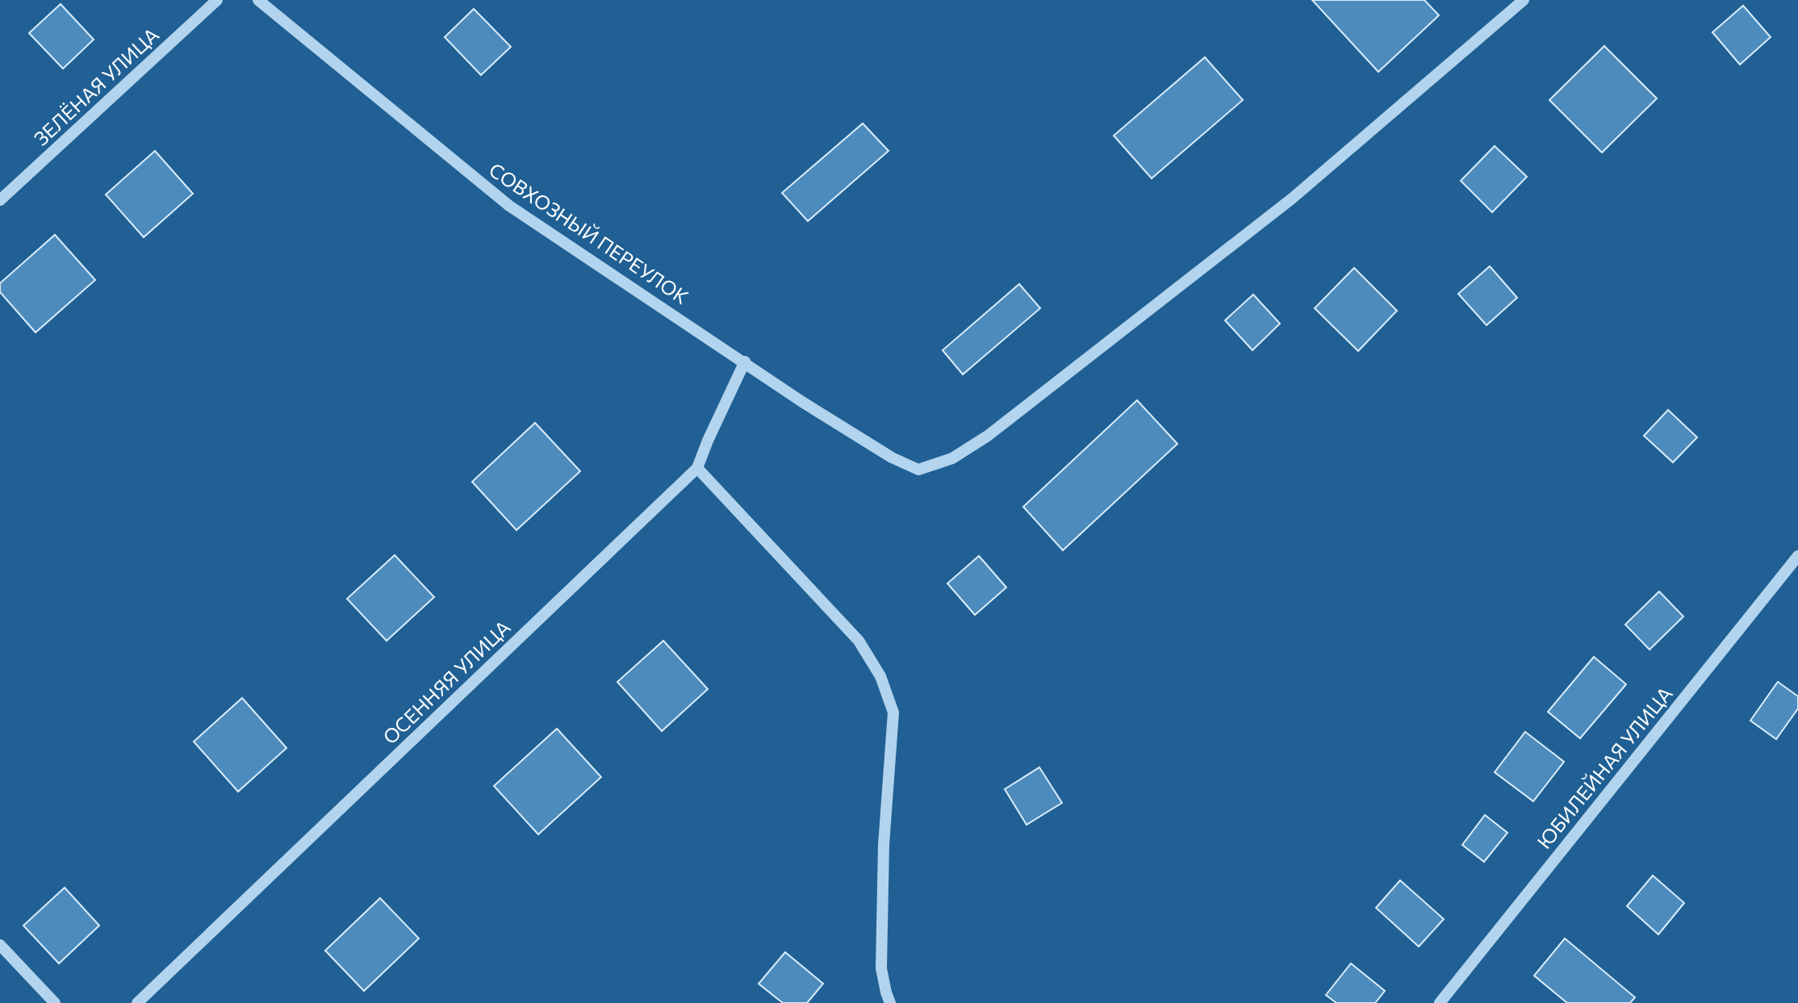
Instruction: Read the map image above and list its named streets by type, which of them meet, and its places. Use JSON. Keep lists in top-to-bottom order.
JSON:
{
  "streets": {
    "street": [
      "ЗЕЛЁНАЯ УЛИЦА",
      "СОВХОЗНЫЙ ПЕРЕУЛОК",
      "ОСЕННЯЯ УЛИЦА",
      "ЮБИЛЕЙНАЯ УЛИЦА"
    ]
  },
  "crossings": [
    ["СОВХОЗНЫЙ ПЕРЕУЛОК", "ОСЕННЯЯ УЛИЦА"]
  ]
}
